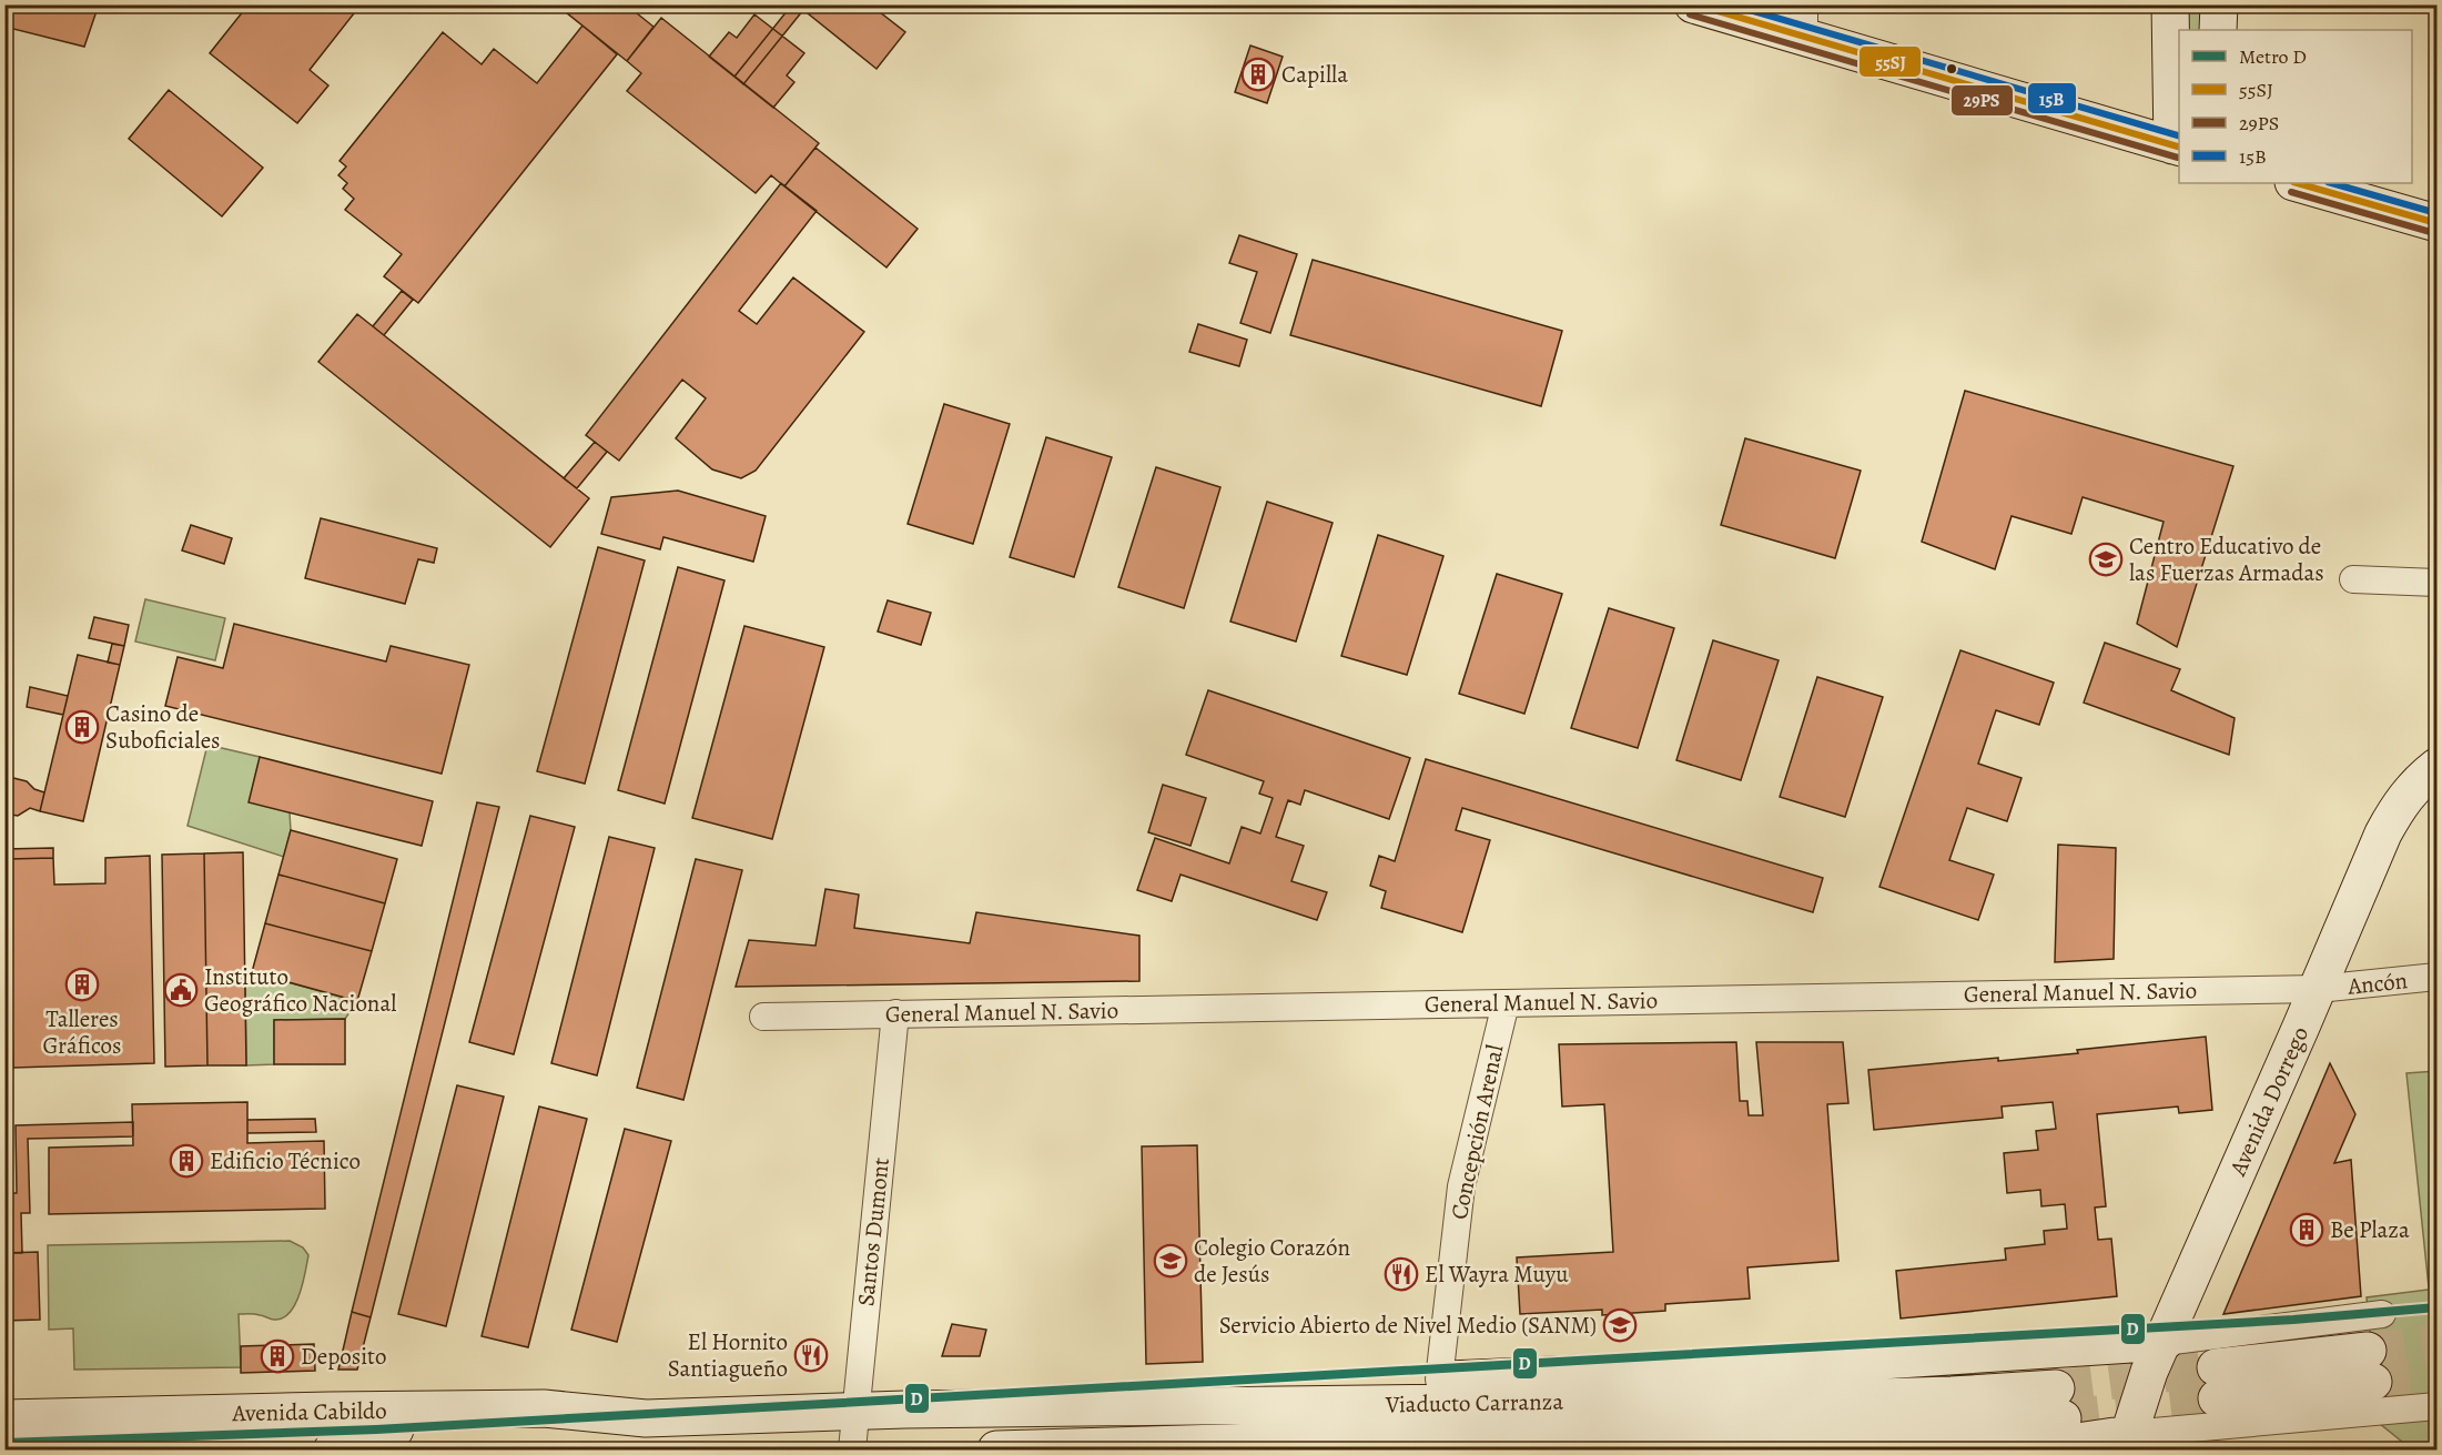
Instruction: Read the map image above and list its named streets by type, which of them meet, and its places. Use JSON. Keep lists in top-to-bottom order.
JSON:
{
  "streets": {
    "main road": ["Avenida Dorrego", "Viaducto Carranza", "Avenida Cabildo"],
    "street": [
      "Ancón",
      "General Manuel N. Savio",
      "Concepción Arenal",
      "Santos Dumont"
    ]
  },
  "crossings": [
    ["Ancón", "General Manuel N. Savio"],
    ["Ancón", "Avenida Dorrego"],
    ["General Manuel N. Savio", "Avenida Dorrego"],
    ["General Manuel N. Savio", "Concepción Arenal"],
    ["General Manuel N. Savio", "Santos Dumont"],
    ["Avenida Dorrego", "Avenida Cabildo"],
    ["Concepción Arenal", "Avenida Cabildo"],
    ["Santos Dumont", "Avenida Cabildo"],
    ["Viaducto Carranza", "Avenida Cabildo"]
  ],
  "places": {
    "building": [
      "Capilla",
      "Casino de Suboficiales",
      "Talleres Gráficos",
      "Edificio Técnico",
      "Be Plaza",
      "Deposito"
    ],
    "school or university": ["Centro Educativo de las Fuerzas Armadas", "Colegio Corazón de Jesús", "Servicio Abierto de Nivel Medio (SANM)"],
    "public building": ["Instituto Geográfico Nacional"],
    "restaurant": ["El Wayra Muyu", "El Hornito Santiagueño"]
  },
  "lines": [
    "transit line 55SJ",
    "transit line 15B",
    "transit line 29PS",
    "metro line D"
  ],
  "legend": [
    "Metro D",
    "55SJ",
    "29PS",
    "15B"
  ]
}
